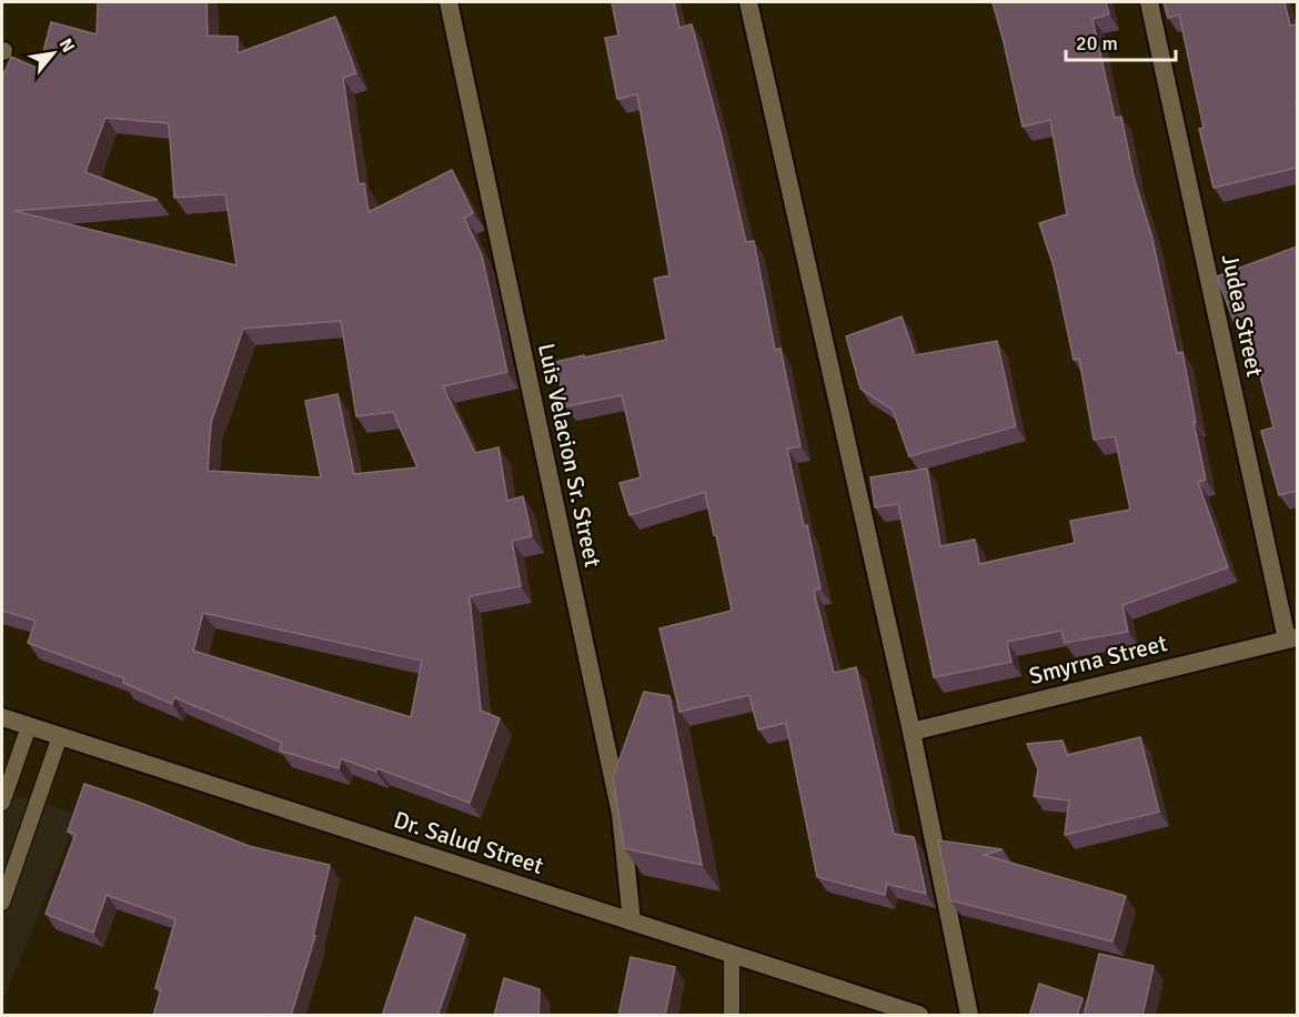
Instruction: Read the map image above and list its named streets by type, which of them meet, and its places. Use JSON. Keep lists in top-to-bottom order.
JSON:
{
  "streets": {
    "street": [
      "Judea Street",
      "Luis Velacion Sr. Street",
      "Smyrna Street",
      "Dr. Salud Street"
    ]
  },
  "crossings": [
    ["Judea Street", "Smyrna Street"],
    ["Luis Velacion Sr. Street", "Dr. Salud Street"]
  ],
  "scale_bar": "20 m",
  "north": "top right"
}
